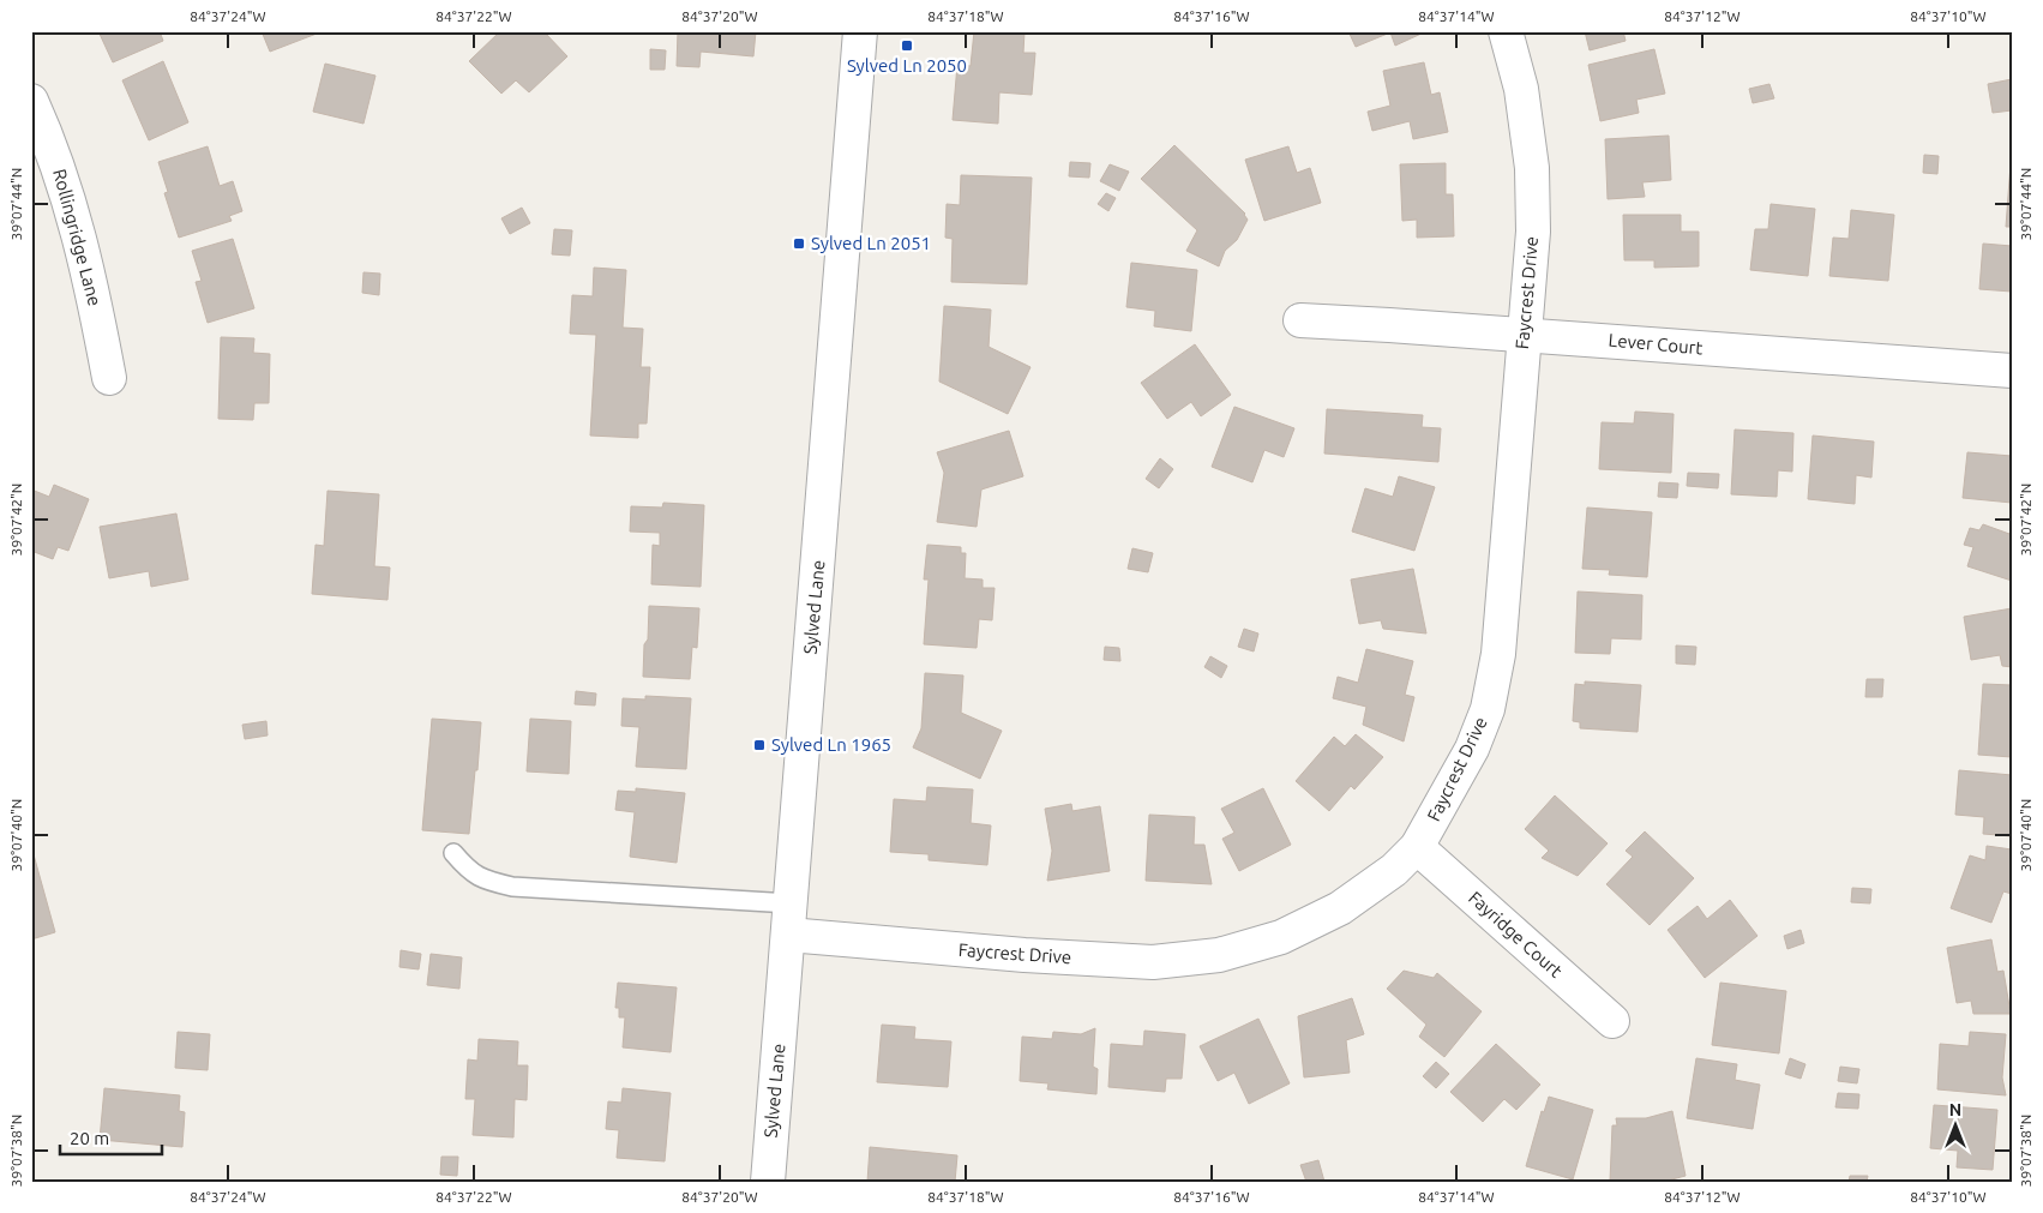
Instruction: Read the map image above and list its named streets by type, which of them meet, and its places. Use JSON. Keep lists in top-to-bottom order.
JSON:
{
  "streets": {
    "street": [
      "Rollingridge Lane",
      "Faycrest Drive",
      "Lever Court",
      "Sylved Lane",
      "Fayridge Court"
    ]
  },
  "crossings": [
    ["Faycrest Drive", "Lever Court"],
    ["Faycrest Drive", "Sylved Lane"],
    ["Faycrest Drive", "Fayridge Court"]
  ],
  "places": {
    "transit": ["Sylved Ln 2050", "Sylved Ln 2051", "Sylved Ln 1965"]
  },
  "scale_bar": "20 m",
  "north": "top",
  "coordinates": [
    "84°37'24\"W",
    "84°37'22\"W",
    "84°37'20\"W",
    "84°37'18\"W",
    "84°37'16\"W",
    "84°37'14\"W",
    "84°37'12\"W",
    "84°37'10\"W",
    "39°07'44\"N",
    "39°07'42\"N",
    "39°07'40\"N",
    "39°07'38\"N"
  ]
}
